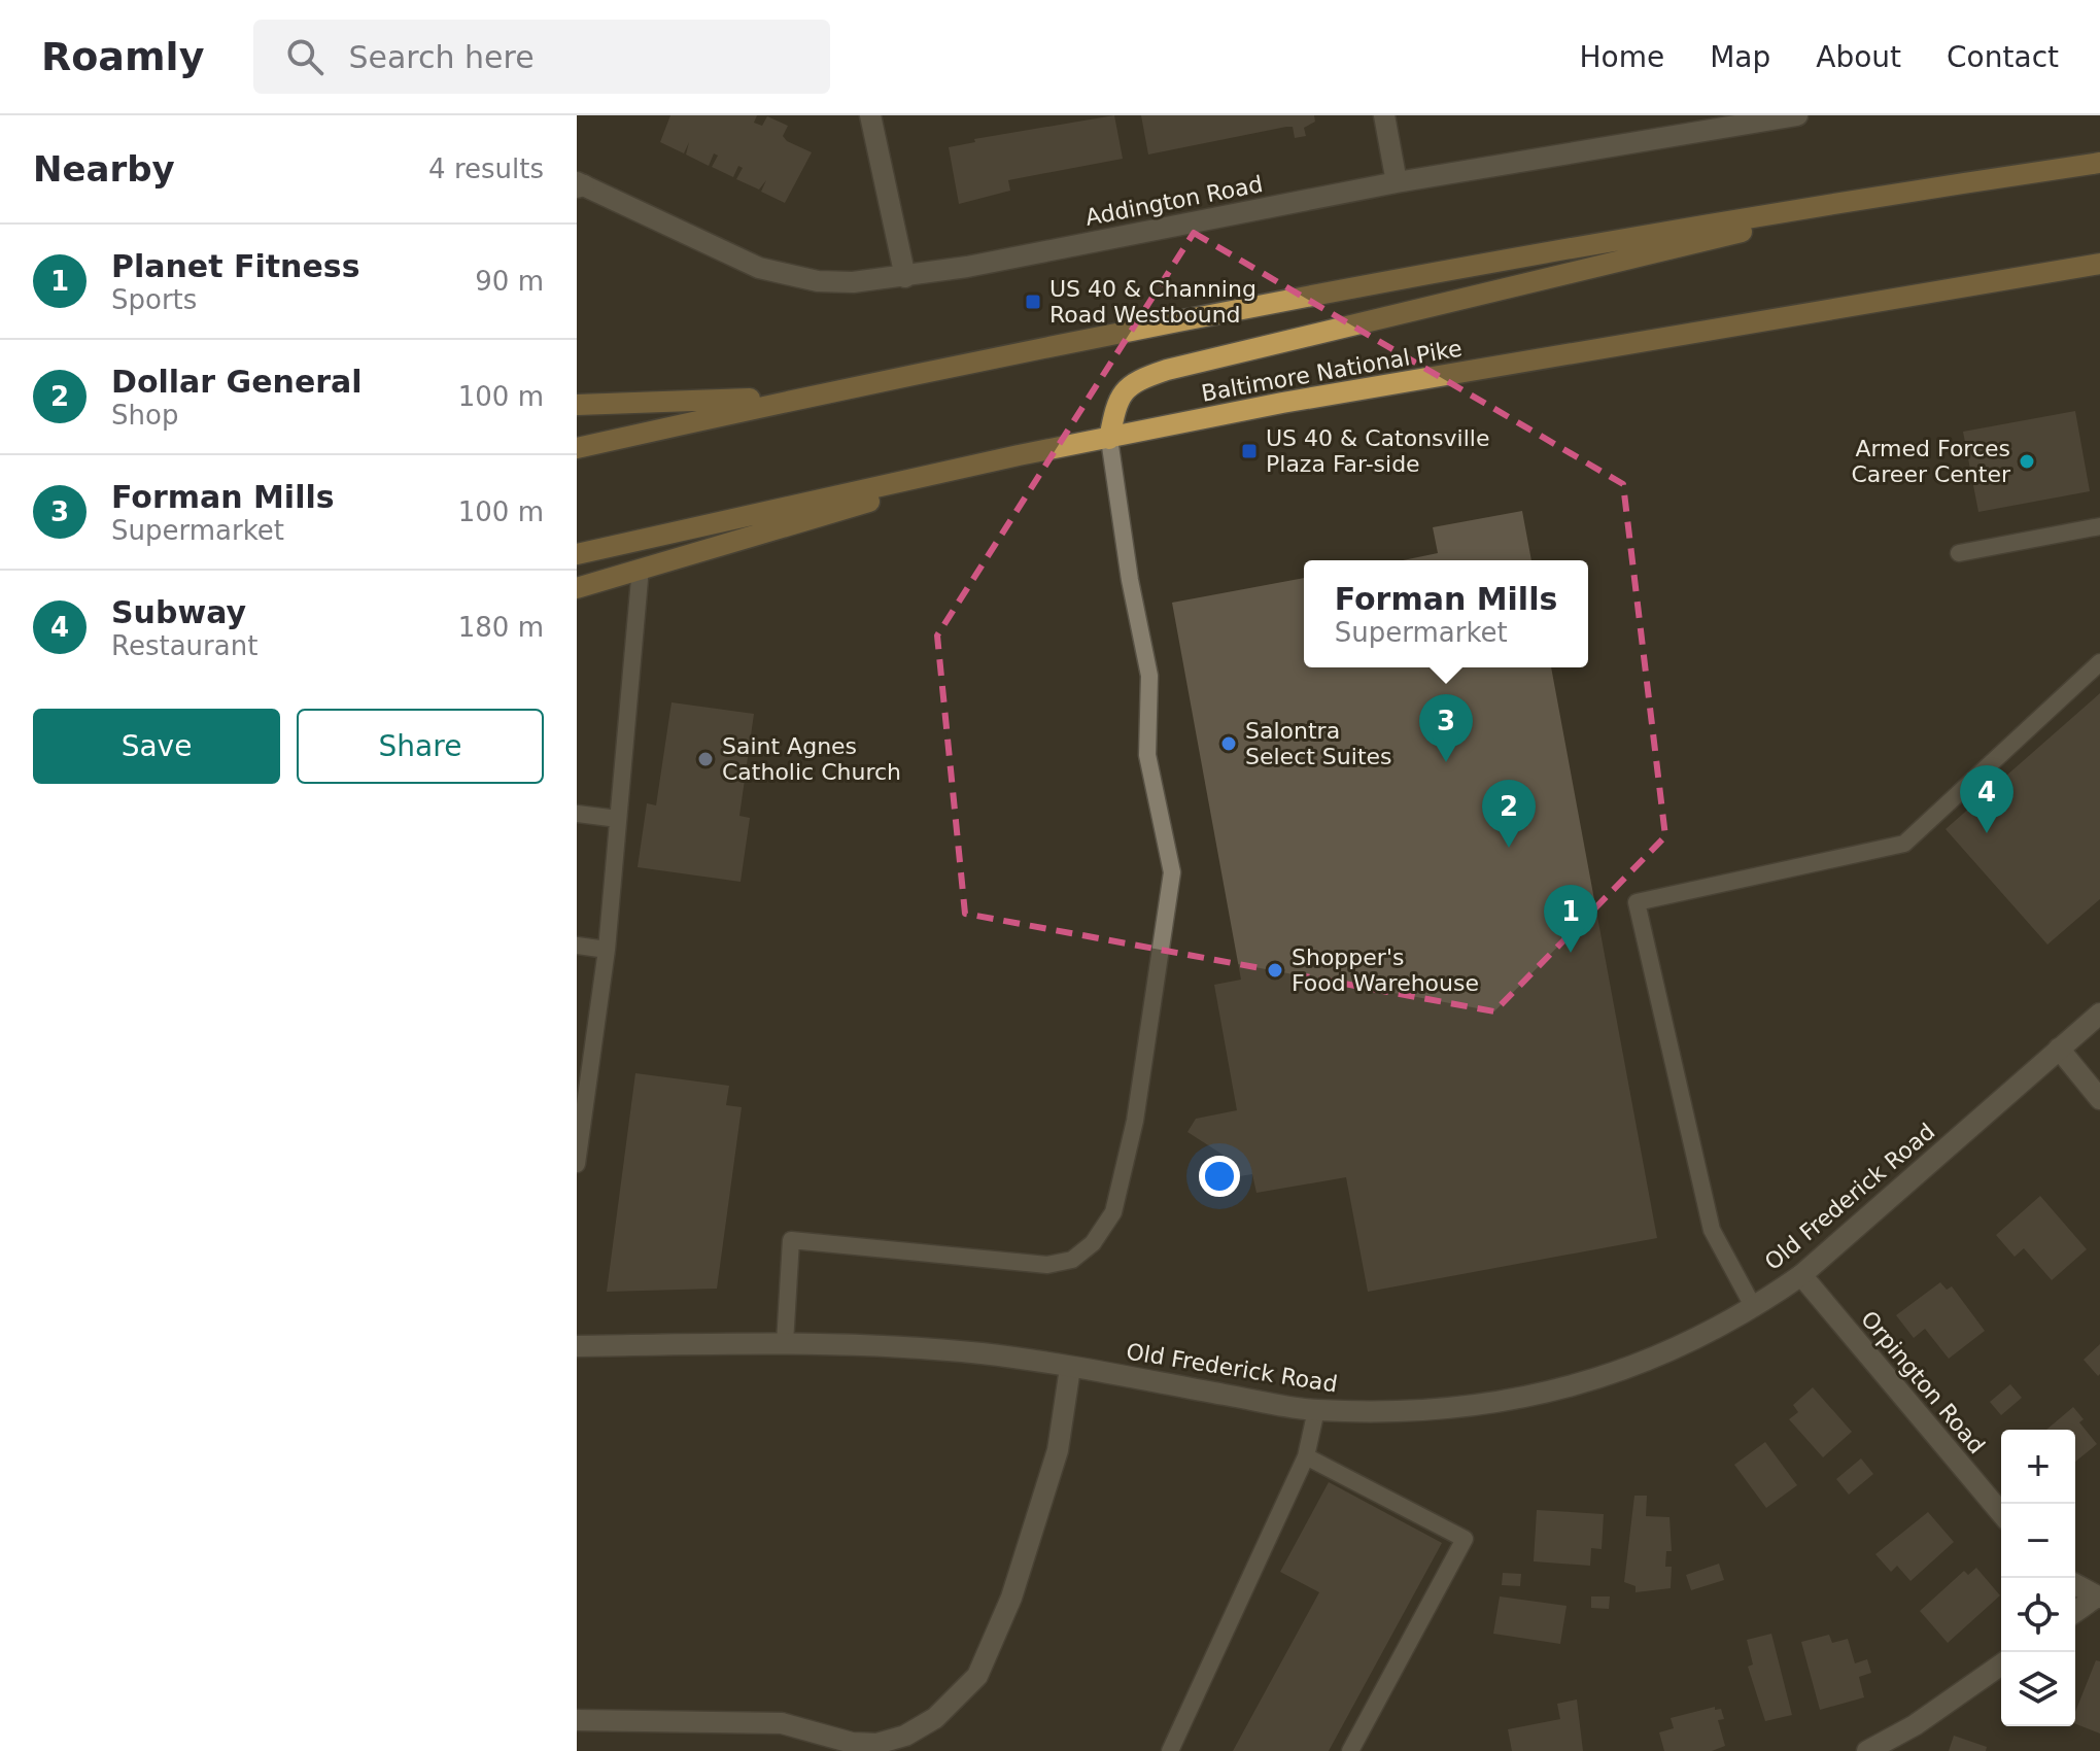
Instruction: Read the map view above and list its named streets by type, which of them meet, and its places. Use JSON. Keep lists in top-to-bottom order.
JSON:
{
  "streets": {
    "main road": ["Baltimore National Pike"],
    "street": ["Addington Road", "Old Frederick Road", "Orpington Road"]
  },
  "crossings": [
    ["Old Frederick Road", "Orpington Road"]
  ],
  "places": {
    "transit": ["US 40 & Channing Road Westbound", "US 40 & Catonsville Plaza Far-side"],
    "other": [
      "Armed Forces Career Center",
      "Salontra Select Suites",
      "Saint Agnes Catholic Church",
      "Shopper's Food Warehouse"
    ]
  },
  "page": {
    "header": "Roamly",
    "search": "Search here",
    "nav": [
      "Home",
      "Map",
      "About",
      "Contact"
    ],
    "heading": ["Nearby", "4 results"],
    "list": [
      {
        "mark": "1",
        "name": "Planet Fitness",
        "note": "Sports",
        "value": "90 m"
      },
      {
        "mark": "2",
        "name": "Dollar General",
        "note": "Shop",
        "value": "100 m"
      },
      {
        "mark": "3",
        "name": "Forman Mills",
        "note": "Supermarket",
        "value": "100 m"
      },
      {
        "mark": "4",
        "name": "Subway",
        "note": "Restaurant",
        "value": "180 m"
      }
    ],
    "popup": ["Forman Mills", "Supermarket"],
    "buttons": ["Save", "Share"],
    "pins": [
      "3",
      "4",
      "2",
      "1"
    ],
    "map_buttons": ["+", "−"]
  }
}
